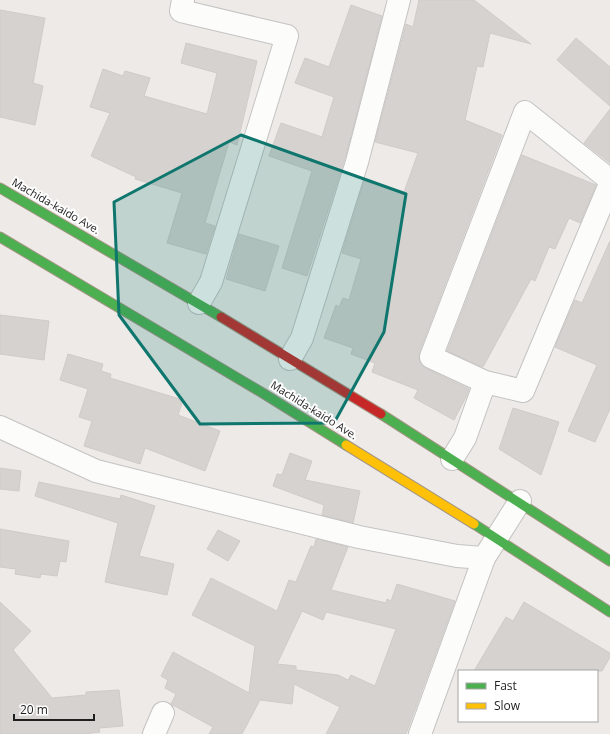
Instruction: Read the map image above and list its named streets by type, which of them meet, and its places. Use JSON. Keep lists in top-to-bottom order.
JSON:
{
  "streets": {
    "main road": ["Machida-kaido Ave."]
  },
  "legend": ["Fast", "Slow"],
  "scale_bar": "20 m"
}
